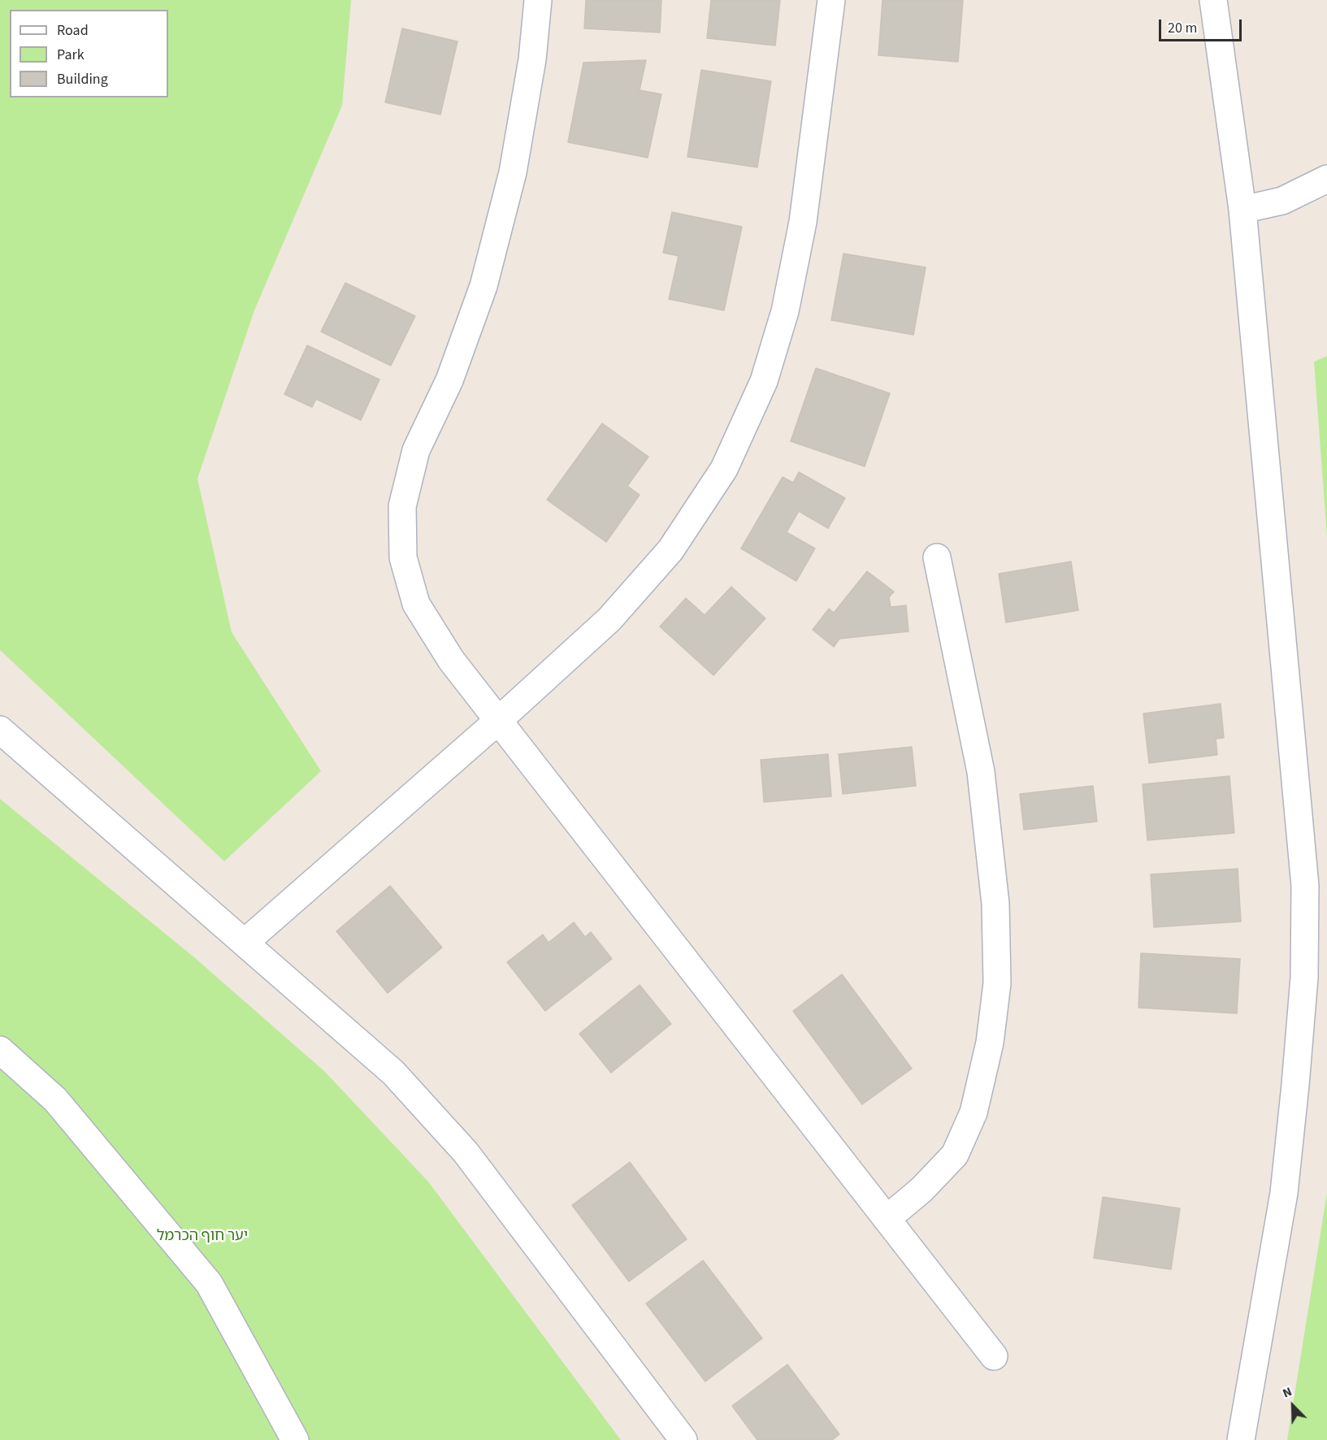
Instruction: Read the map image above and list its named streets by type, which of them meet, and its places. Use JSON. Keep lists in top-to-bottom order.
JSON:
{
  "parks": ["יער חוף הכרמל"],
  "legend": ["Road", "Park", "Building"],
  "scale_bar": "20 m",
  "north": "top left"
}
